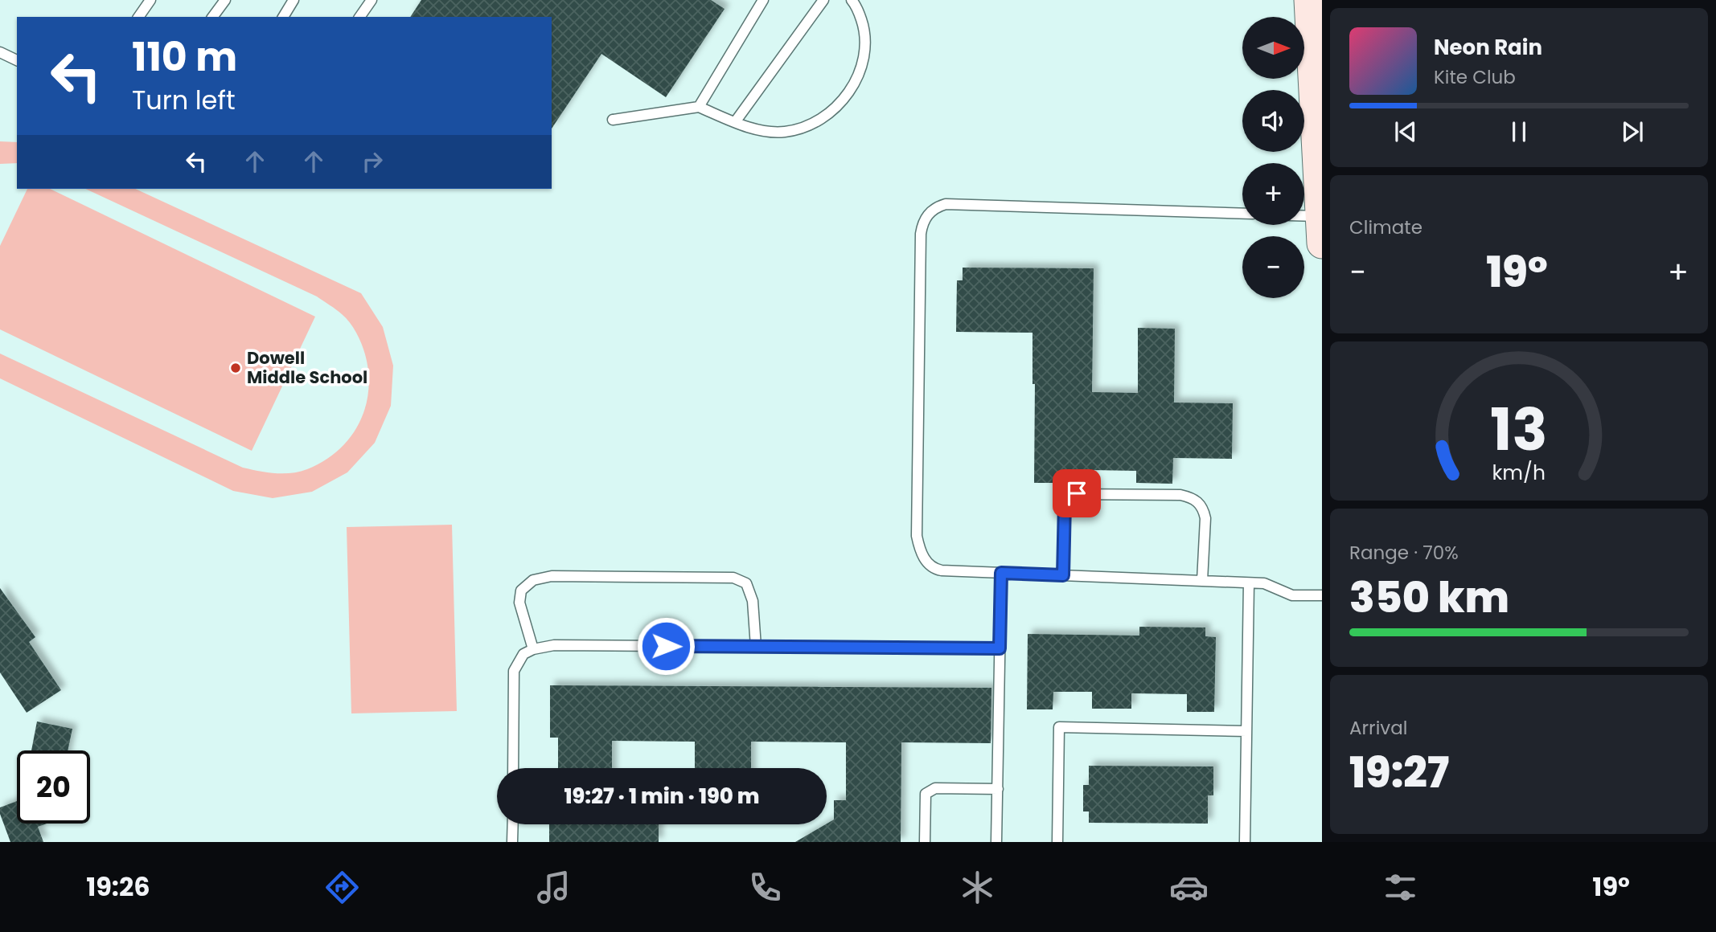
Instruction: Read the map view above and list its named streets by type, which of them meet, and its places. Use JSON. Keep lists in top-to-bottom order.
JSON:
{
  "places": ["Dowell Middle School"],
  "north": "right",
  "page": {
    "map_buttons": ["+", "−"],
    "turn": ["110 m", "Turn left"],
    "song": ["Neon Rain", "Kite Club"],
    "tile": [
      "Climate",
      ["Range · 70%", "350 km"],
      ["Arrival", "19:27"]
    ],
    "heat": ["−", "19°", "+"],
    "limit": "20",
    "trip": "19:27 · 1 min · 190 m",
    "tabs": ["19:26", "19°"],
    "gauge": ["13", "km/h"]
  }
}
